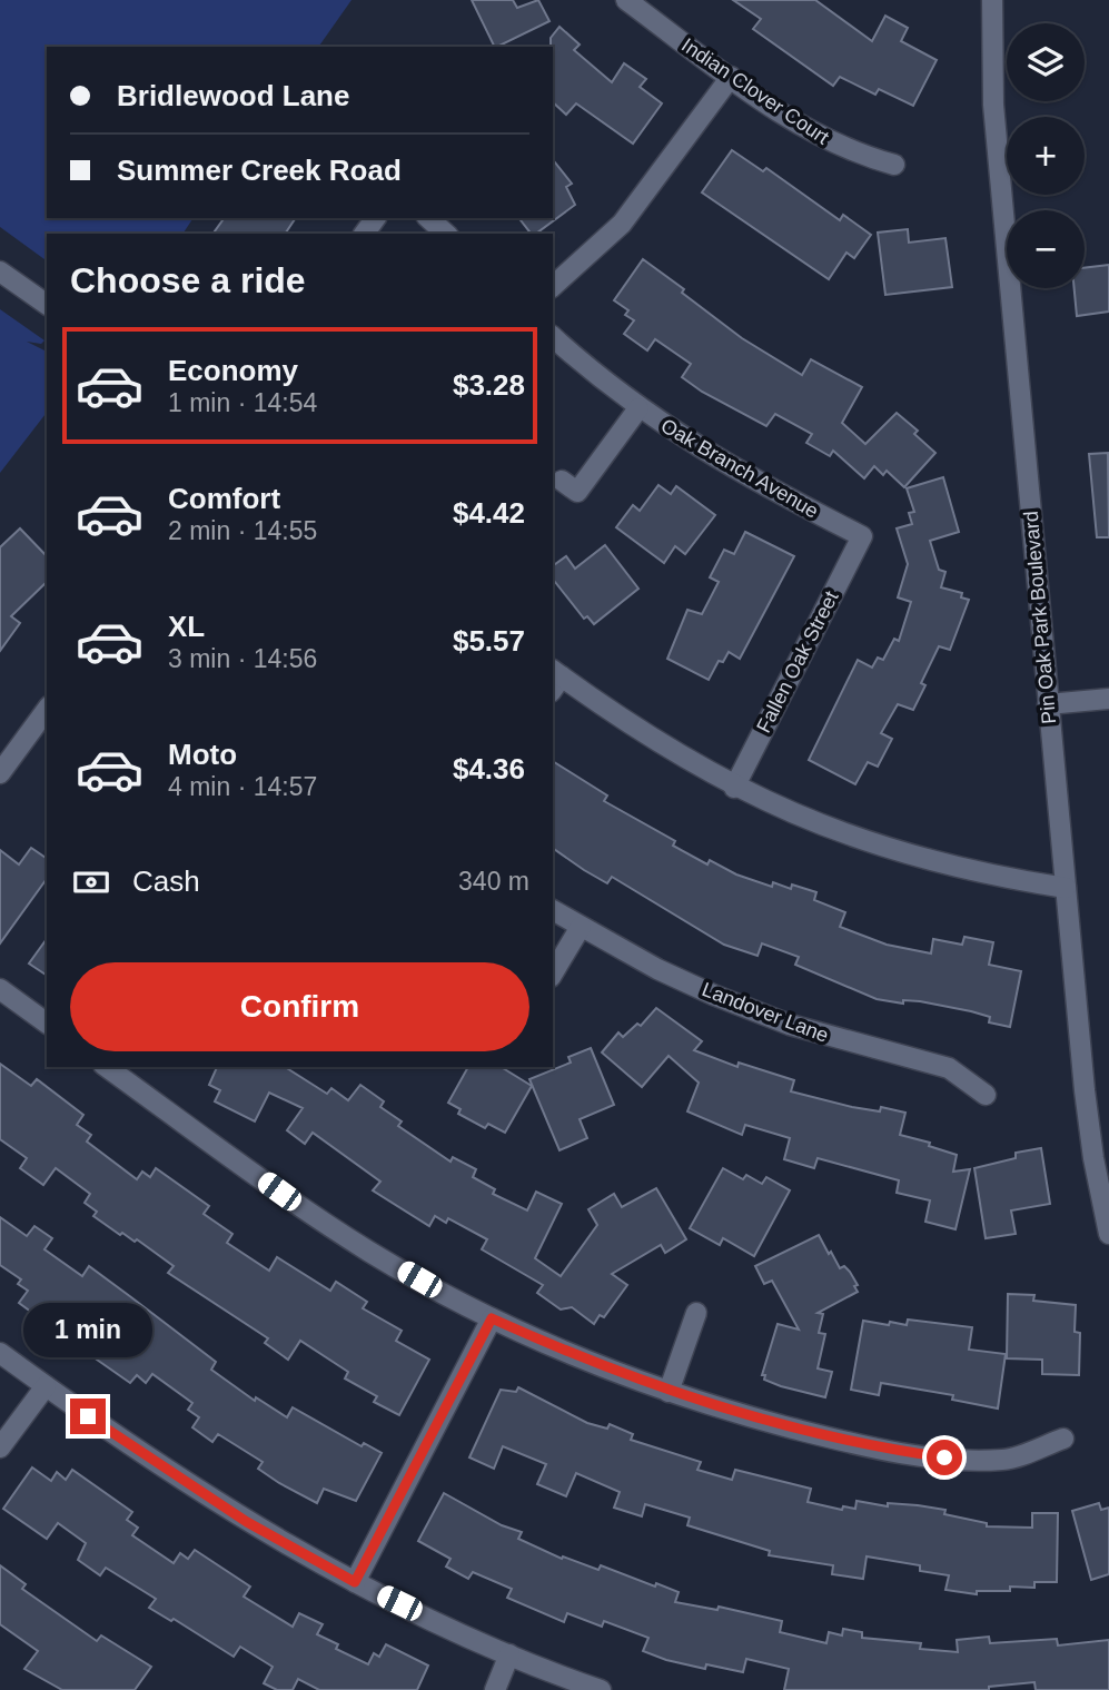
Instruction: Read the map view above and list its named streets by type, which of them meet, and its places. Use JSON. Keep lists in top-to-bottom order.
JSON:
{
  "streets": {
    "street": [
      "Indian Clover Court",
      "Oak Branch Avenue",
      "Pin Oak Park Boulevard",
      "Fallen Oak Street",
      "Landover Lane"
    ]
  },
  "crossings": [
    ["Oak Branch Avenue", "Fallen Oak Street"]
  ],
  "page": {
    "map_buttons": ["+", "−"],
    "banner": ["Bridlewood Lane", "Summer Creek Road"],
    "heading": "Choose a ride",
    "list": [
      {
        "name": "Economy",
        "note": "1 min · 14:54",
        "value": "$3.28"
      },
      {
        "name": "Comfort",
        "note": "2 min · 14:55",
        "value": "$4.42"
      },
      {
        "name": "XL",
        "note": "3 min · 14:56",
        "value": "$5.57"
      },
      {
        "name": "Moto",
        "note": "4 min · 14:57",
        "value": "$4.36"
      }
    ],
    "pay": ["Cash", "340 m"],
    "buttons": "Confirm",
    "bubble": "1 min"
  }
}
